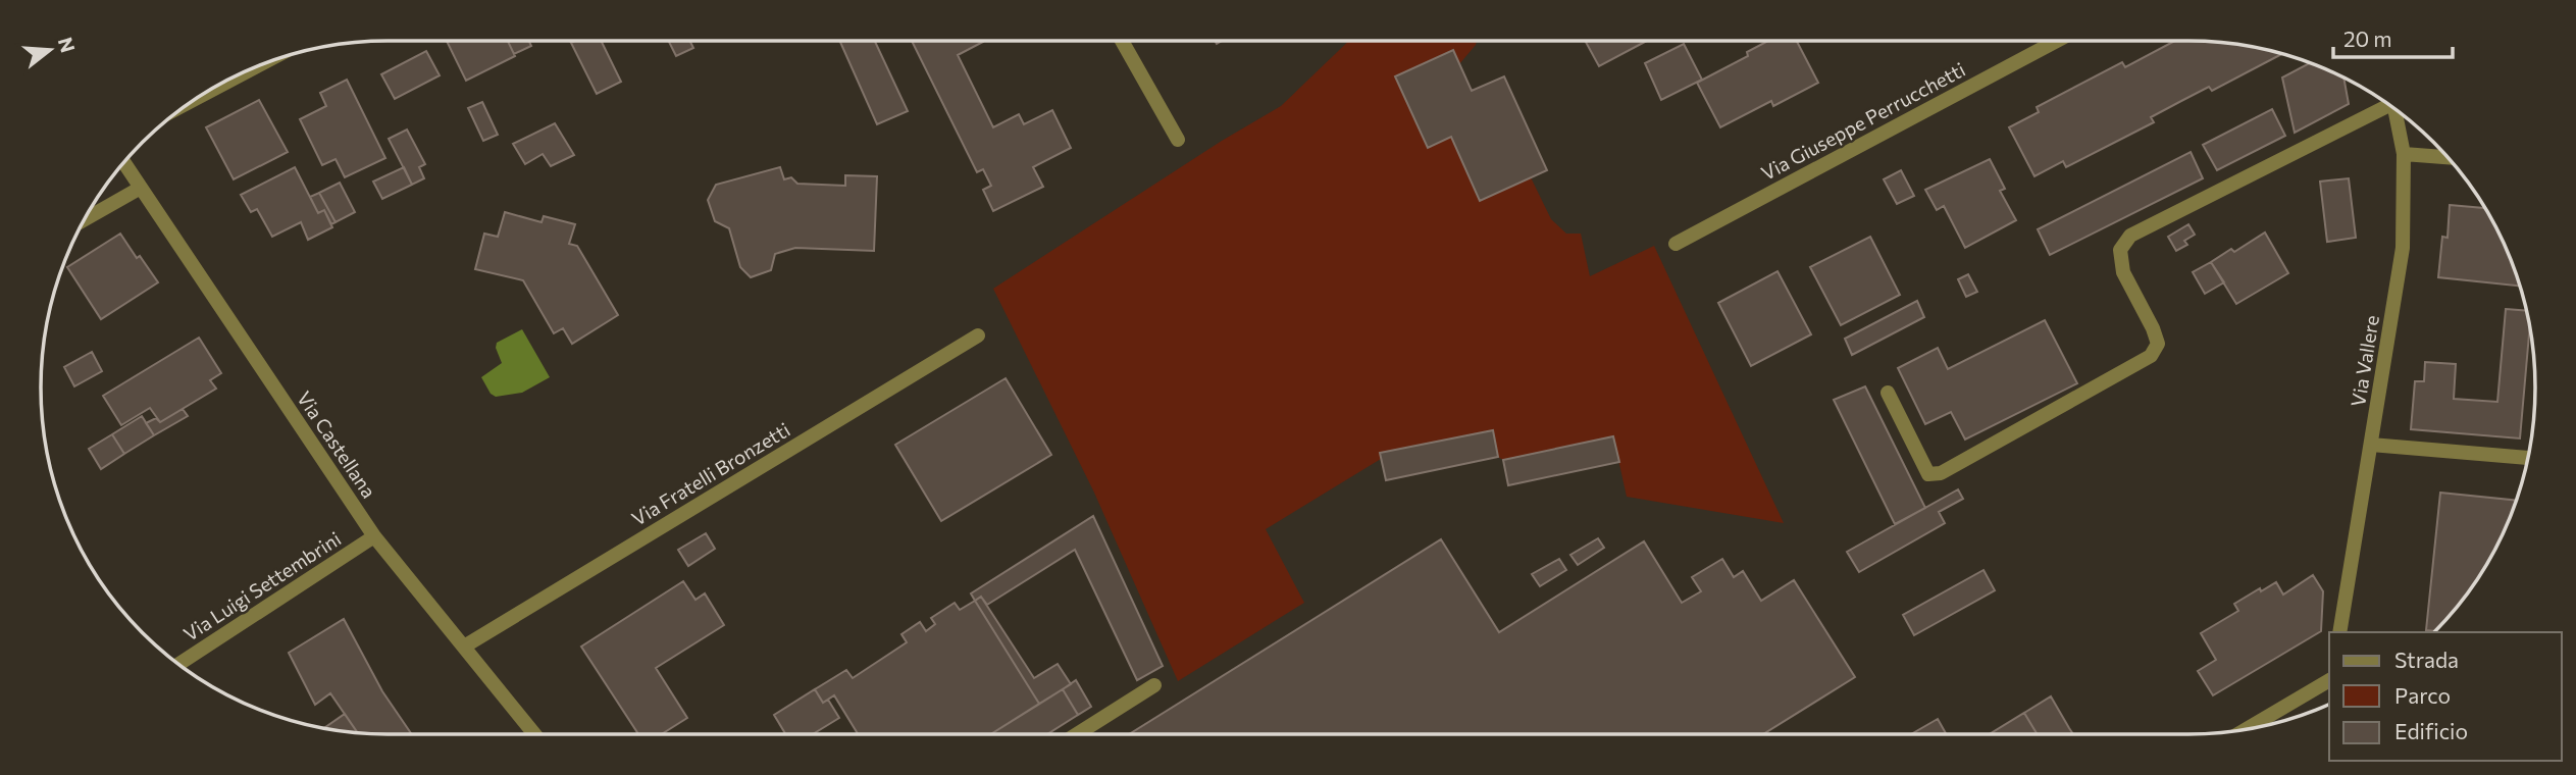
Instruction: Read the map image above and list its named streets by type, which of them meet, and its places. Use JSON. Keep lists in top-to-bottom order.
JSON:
{
  "streets": {
    "street": [
      "Via Giuseppe Perrucchetti",
      "Via Vallere",
      "Via Castellana",
      "Via Fratelli Bronzetti",
      "Via Luigi Settembrini"
    ]
  },
  "crossings": [
    ["Via Castellana", "Via Fratelli Bronzetti"],
    ["Via Castellana", "Via Luigi Settembrini"]
  ],
  "legend": ["Strada", "Parco", "Edificio"],
  "scale_bar": "20 m",
  "north": "right"
}
